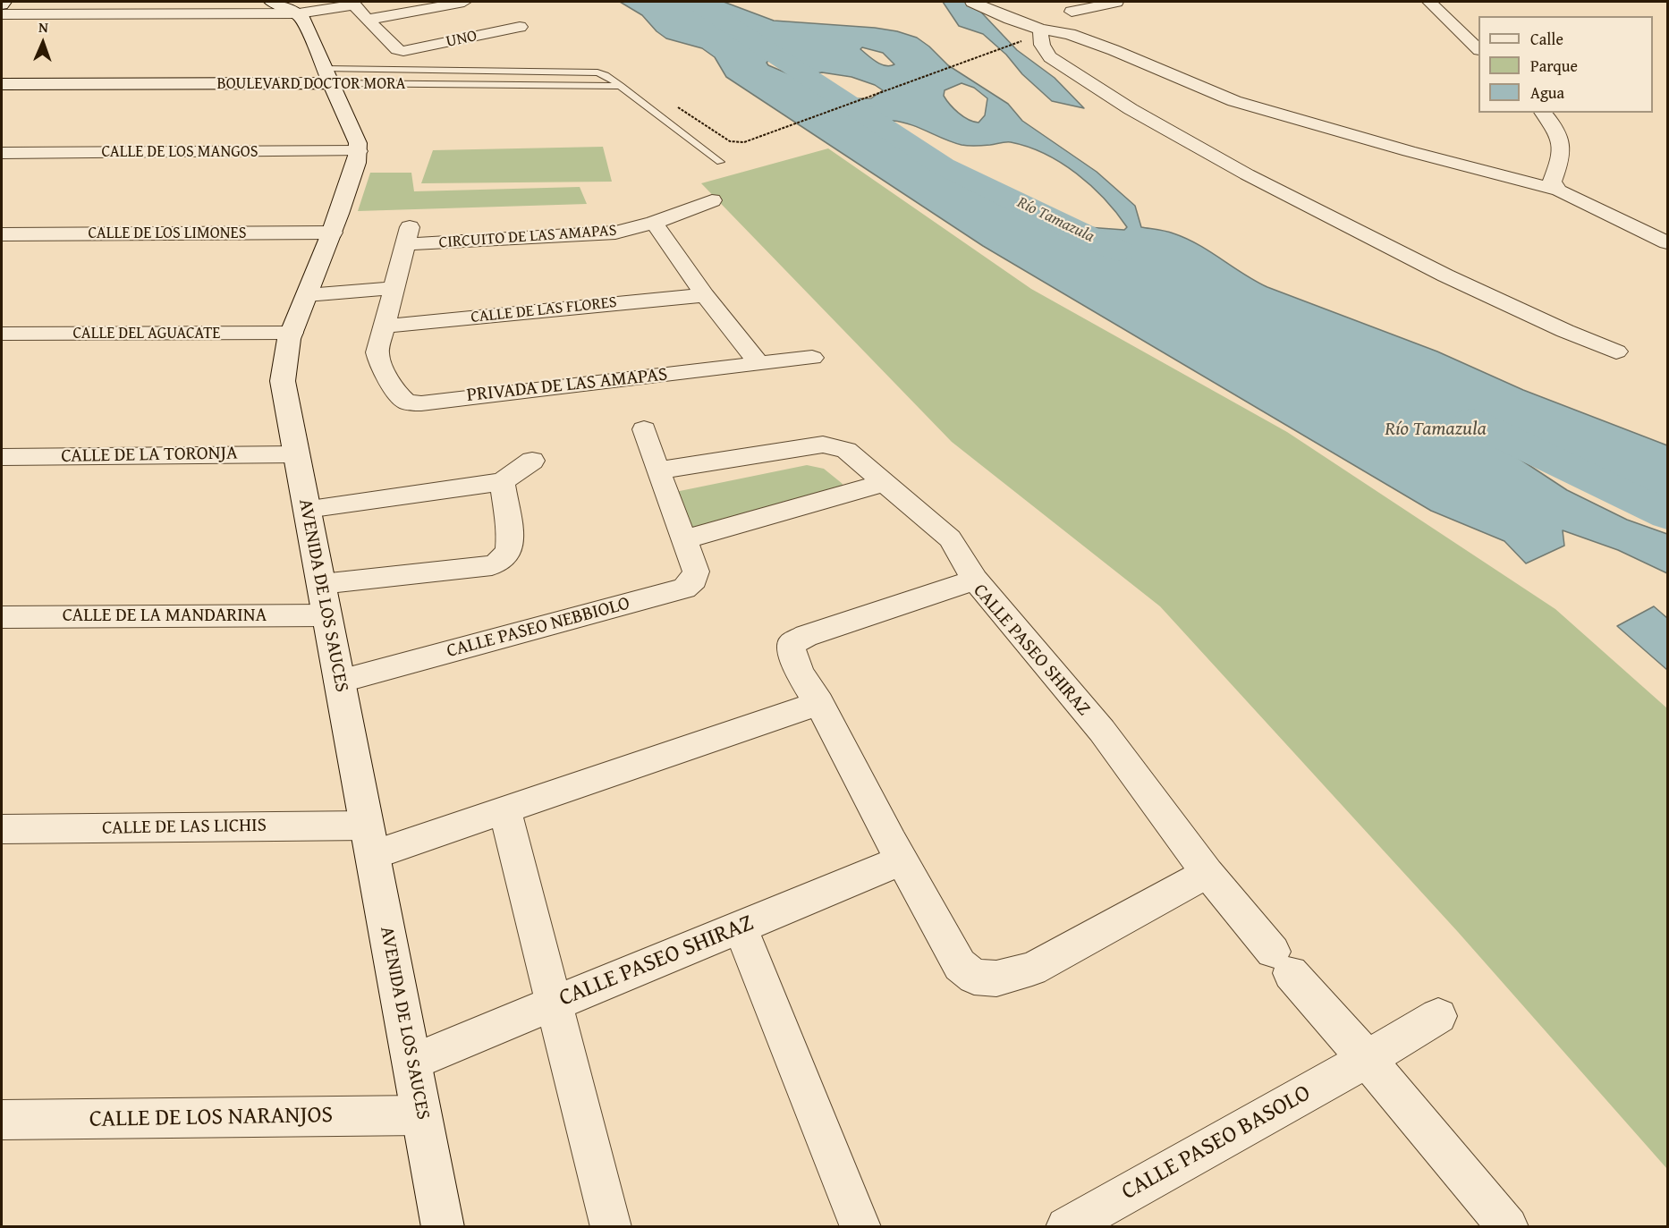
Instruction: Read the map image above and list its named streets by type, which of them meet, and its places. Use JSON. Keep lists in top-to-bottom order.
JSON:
{
  "streets": {
    "street": [
      "UNO",
      "BOULEVARD DOCTOR MORA",
      "CALLE DE LOS MANGOS",
      "CALLE DE LOS LIMONES",
      "CIRCUITO DE LAS AMAPAS",
      "CALLE DE LAS FLORES",
      "CALLE DEL AGUACATE",
      "PRIVADA DE LAS AMAPAS",
      "CALLE DE LA TORONJA",
      "AVENIDA DE LOS SAUCES",
      "CALLE DE LA MANDARINA",
      "CALLE PASEO NEBBIOLO",
      "CALLE PASEO SHIRAZ",
      "CALLE DE LAS LICHIS",
      "CALLE DE LOS NARANJOS",
      "CALLE PASEO BASOLO"
    ]
  },
  "crossings": [
    ["CALLE DE LOS MANGOS", "AVENIDA DE LOS SAUCES"],
    ["CALLE DE LOS LIMONES", "AVENIDA DE LOS SAUCES"],
    ["CIRCUITO DE LAS AMAPAS", "CALLE DE LAS FLORES"],
    ["CIRCUITO DE LAS AMAPAS", "PRIVADA DE LAS AMAPAS"],
    ["CALLE DE LAS FLORES", "PRIVADA DE LAS AMAPAS"],
    ["CALLE DEL AGUACATE", "AVENIDA DE LOS SAUCES"],
    ["CALLE DE LA TORONJA", "AVENIDA DE LOS SAUCES"],
    ["AVENIDA DE LOS SAUCES", "CALLE DE LA MANDARINA"],
    ["AVENIDA DE LOS SAUCES", "CALLE PASEO NEBBIOLO"],
    ["AVENIDA DE LOS SAUCES", "CALLE PASEO SHIRAZ"],
    ["AVENIDA DE LOS SAUCES", "CALLE DE LAS LICHIS"],
    ["AVENIDA DE LOS SAUCES", "CALLE DE LOS NARANJOS"],
    ["CALLE PASEO SHIRAZ", "CALLE PASEO BASOLO"]
  ],
  "water": ["Río Tamazula"],
  "legend": ["Calle", "Parque", "Agua"],
  "north": "top"
}
